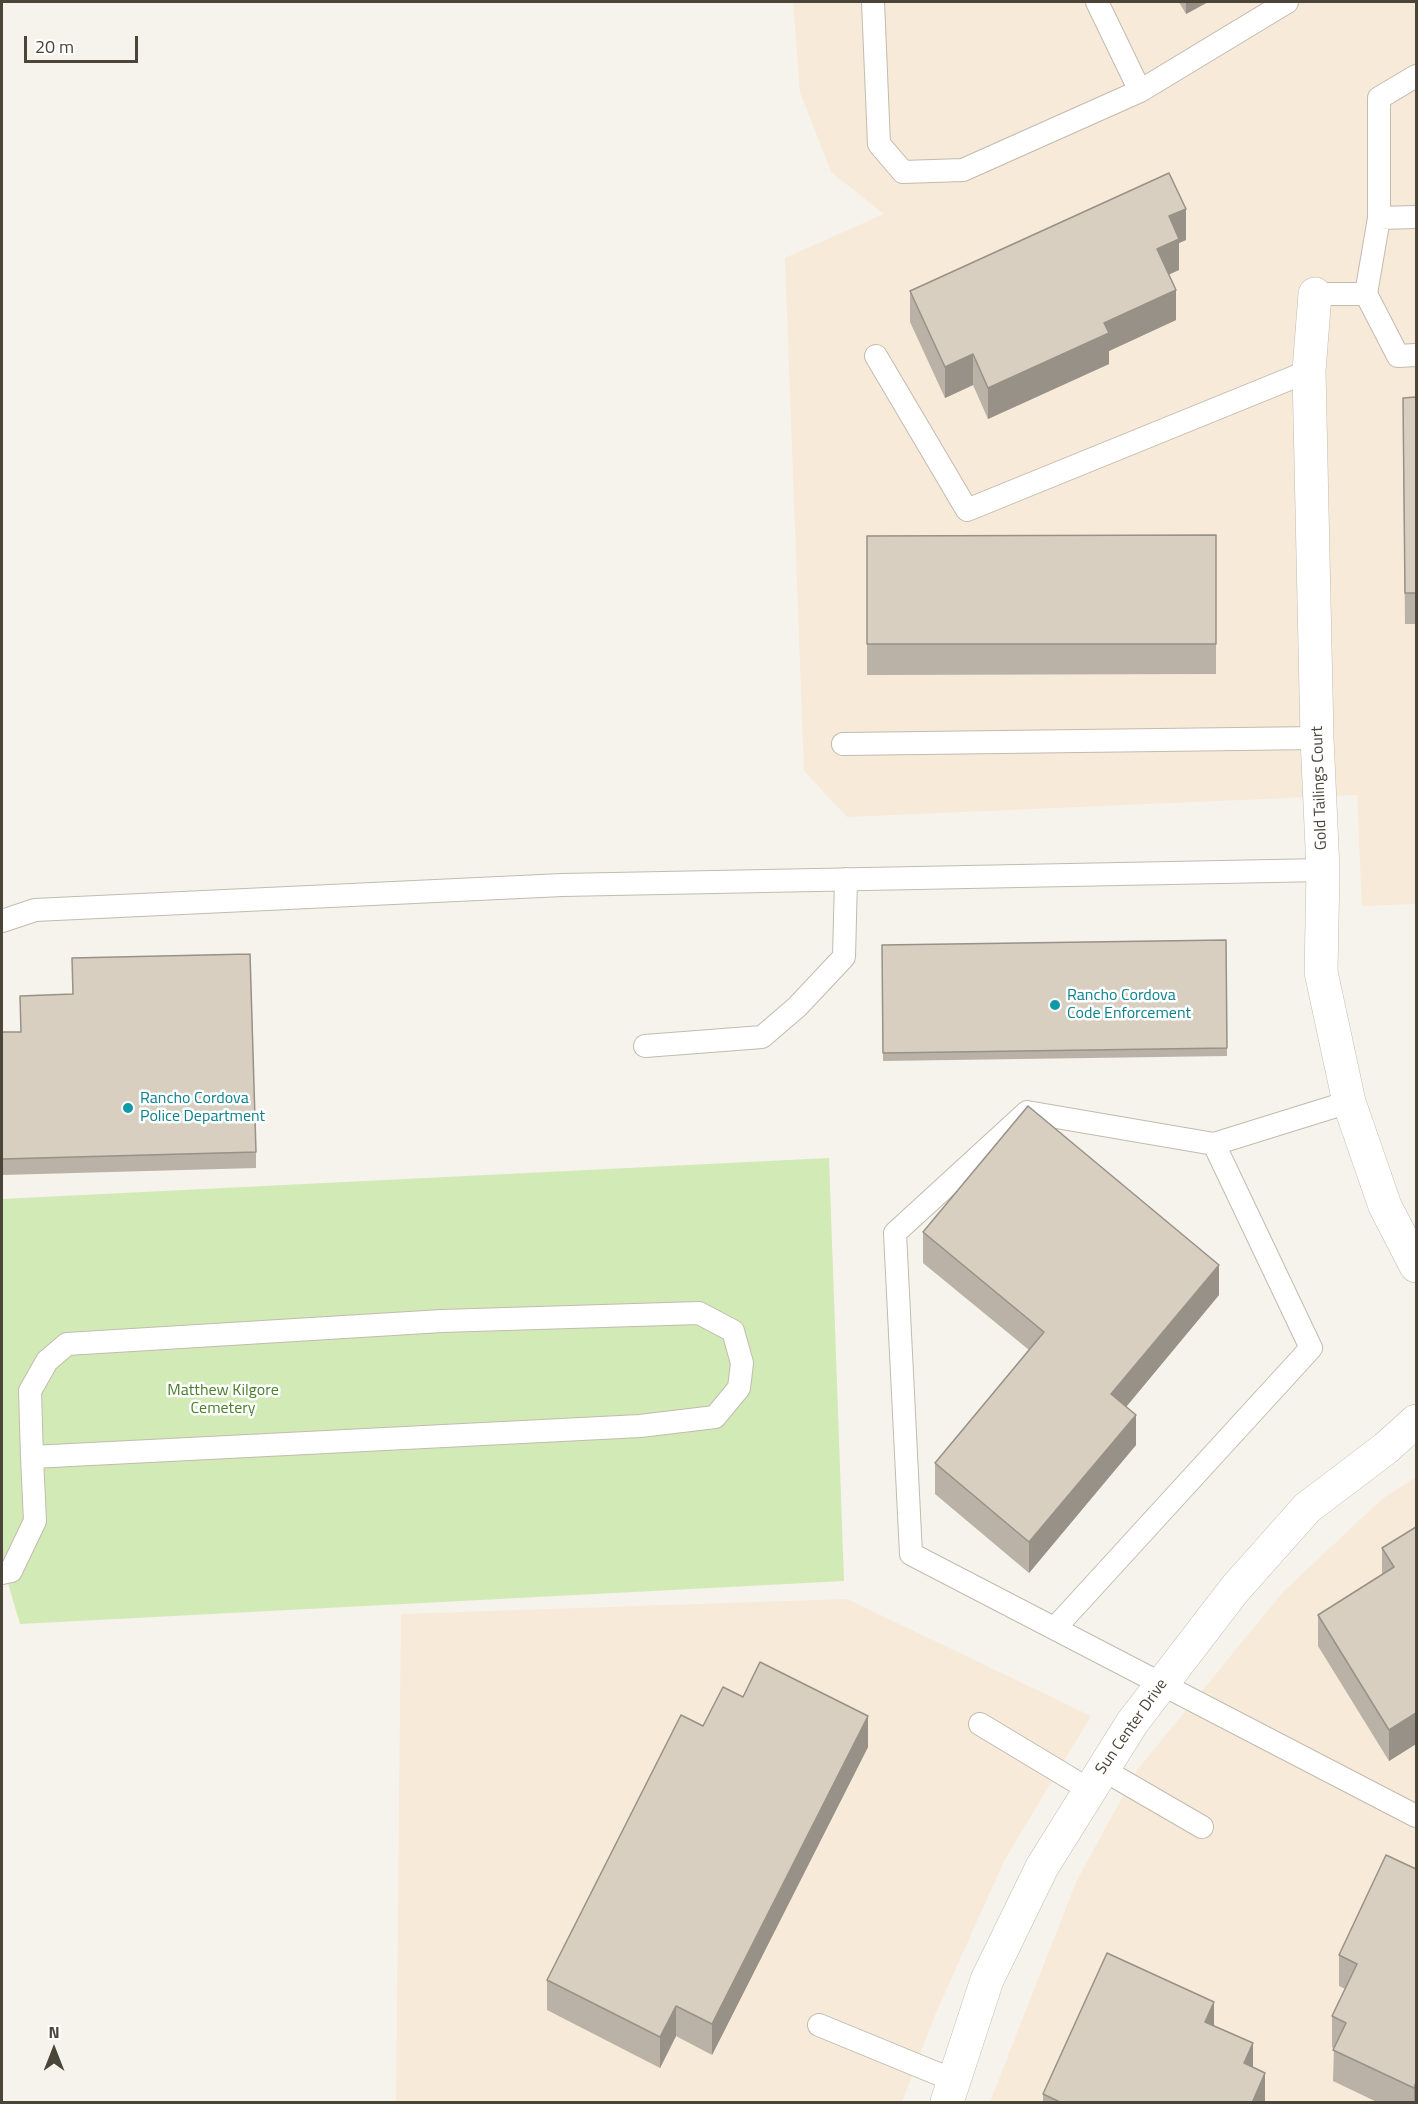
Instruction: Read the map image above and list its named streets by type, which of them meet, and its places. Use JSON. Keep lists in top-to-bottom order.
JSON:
{
  "streets": {
    "street": ["Gold Tailings Court", "Sun Center Drive"]
  },
  "parks": ["Matthew Kilgore Cemetery"],
  "places": ["Rancho Cordova Code Enforcement", "Rancho Cordova Police Department"],
  "scale_bar": "20 m",
  "north": "top"
}
